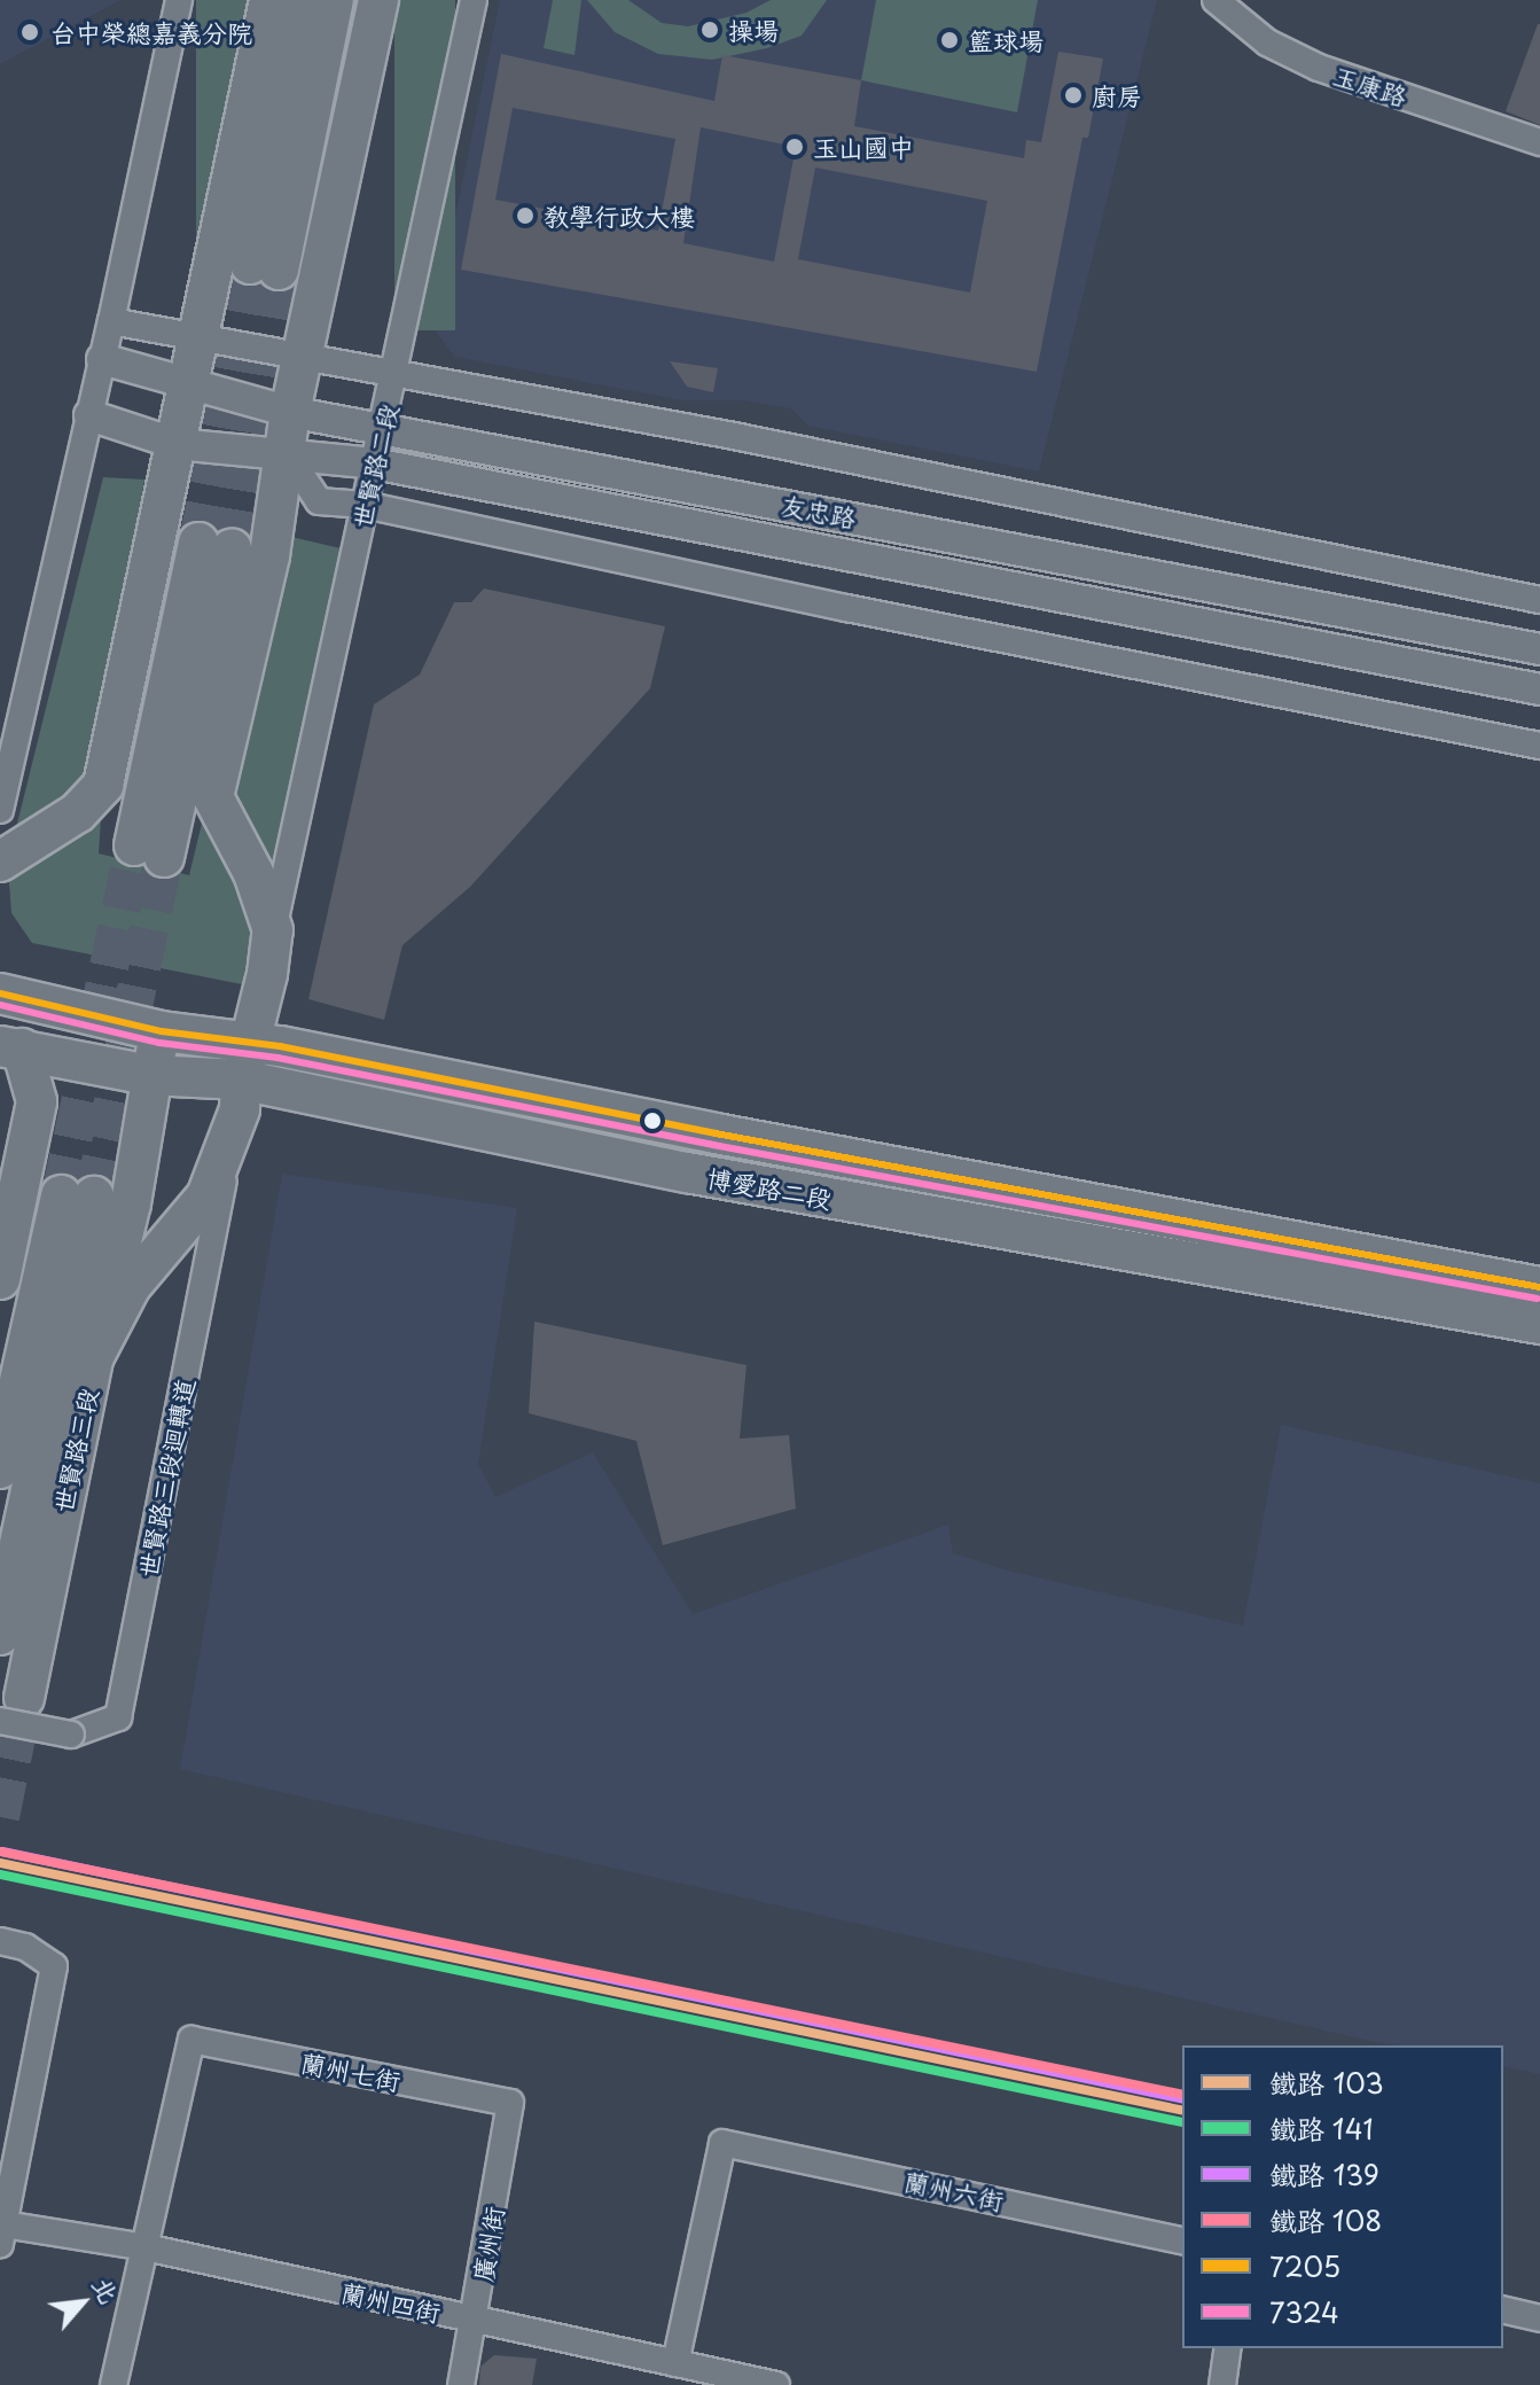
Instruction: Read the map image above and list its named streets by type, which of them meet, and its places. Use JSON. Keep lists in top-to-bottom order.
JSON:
{
  "streets": {
    "main road": ["博愛路二段", "世賢路三段"],
    "street": [
      "玉康路",
      "世賢路二段",
      "友忠路",
      "世賢路三段迴轉道",
      "蘭州七街",
      "蘭州六街",
      "廣州街",
      "蘭州四街"
    ]
  },
  "crossings": [
    ["世賢路二段", "友忠路"],
    ["世賢路三段", "世賢路三段迴轉道"],
    ["蘭州七街", "廣州街"],
    ["蘭州七街", "蘭州四街"],
    ["蘭州六街", "蘭州四街"],
    ["廣州街", "蘭州四街"]
  ],
  "places": [
    "操場",
    "台中榮總嘉義分院",
    "籃球場",
    "廚房",
    "玉山國中",
    "教學行政大樓"
  ],
  "lines": [
    "transit line 7205",
    "transit line 7324",
    "rail line 139",
    "rail line 108",
    "rail line 103",
    "rail line 141"
  ],
  "legend": [
    "鐵路 103",
    "鐵路 141",
    "鐵路 139",
    "鐵路 108",
    "7205",
    "7324"
  ],
  "north": "top right"
}
